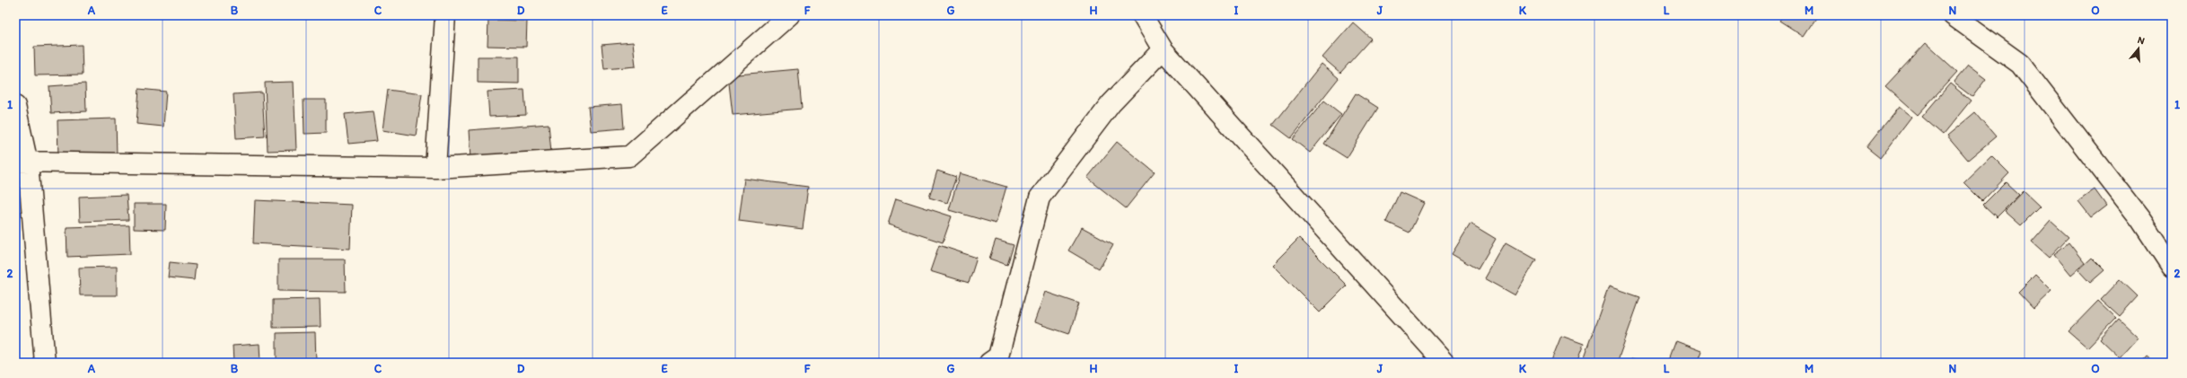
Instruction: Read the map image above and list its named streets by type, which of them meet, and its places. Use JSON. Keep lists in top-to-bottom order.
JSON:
{
  "north": "top",
  "grid": {
    "columns": [
      "A",
      "B",
      "C",
      "D",
      "E",
      "F",
      "G",
      "H",
      "I",
      "J",
      "K",
      "L",
      "M",
      "N",
      "O"
    ],
    "rows": ["1", "2"]
  }
}
